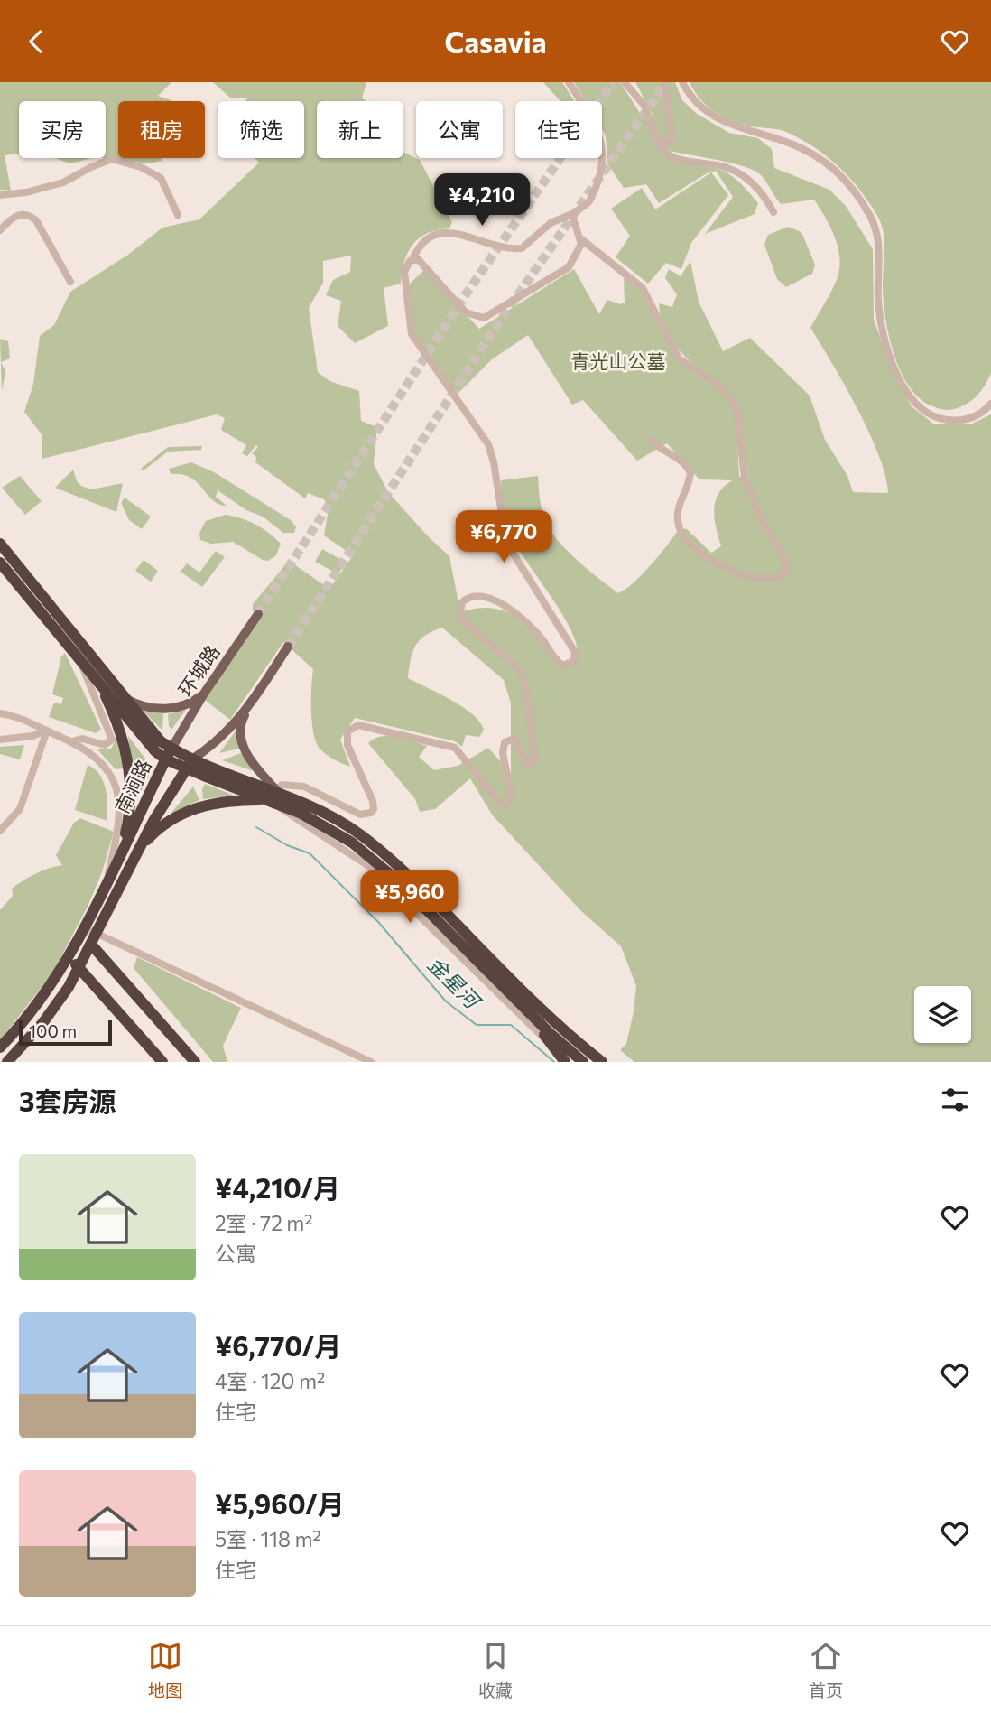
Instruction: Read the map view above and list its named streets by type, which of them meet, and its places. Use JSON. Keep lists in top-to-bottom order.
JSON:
{
  "streets": {
    "highway": ["南涧路"],
    "main road": ["环城路"]
  },
  "crossings": [
    ["环城路", "南涧路"]
  ],
  "water": ["金星河"],
  "parks": ["青光山公墓"],
  "scale_bar": "100 m",
  "page": {
    "header": "Casavia",
    "chip": [
      "买房",
      "租房",
      "筛选",
      "新上",
      "公寓",
      "住宅"
    ],
    "price": ["¥4,210", "¥6,770", "¥5,960"],
    "scale": "100 m",
    "heading": "3套房源",
    "list": [
      {
        "name": "¥4,210/月",
        "note": "2室 · 72 m² · 公寓"
      },
      {
        "name": "¥6,770/月",
        "note": "4室 · 120 m² · 住宅"
      },
      {
        "name": "¥5,960/月",
        "note": "5室 · 118 m² · 住宅"
      }
    ],
    "tabs": ["地图", "收藏", "首页"]
  }
}
